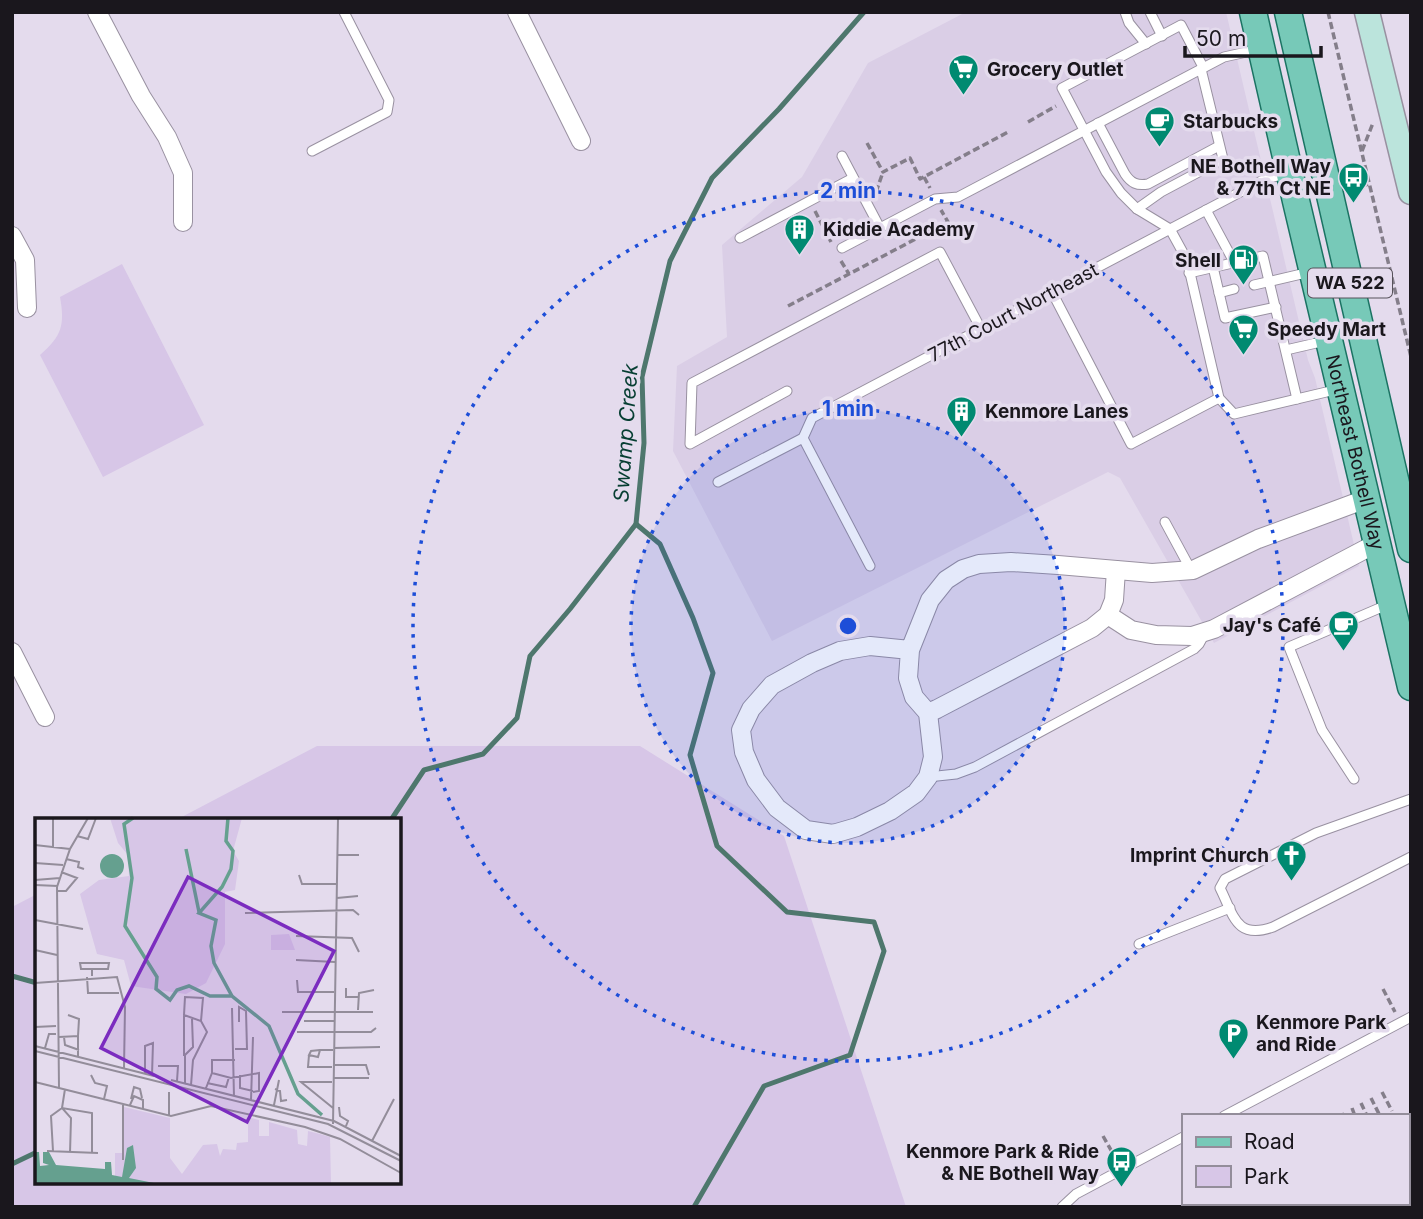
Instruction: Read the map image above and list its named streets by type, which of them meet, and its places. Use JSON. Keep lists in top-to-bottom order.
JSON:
{
  "streets": {
    "main road": ["WA 522", "Northeast Bothell Way"],
    "lane": ["77th Court Northeast"]
  },
  "crossings": [
    ["77th Court Northeast", "Northeast Bothell Way"]
  ],
  "water": ["Swamp Creek"],
  "places": {
    "supermarket": ["Grocery Outlet", "Speedy Mart"],
    "cafe": ["Starbucks", "Jay's Café"],
    "bus stop": ["NE Bothell Way & 77th Ct NE", "Kenmore Park & Ride & NE Bothell Way"],
    "building": ["Kiddie Academy", "Kenmore Lanes"],
    "fuel station": ["Shell"],
    "church": ["Imprint Church"],
    "parking": ["Kenmore Park and Ride"]
  },
  "legend": ["Road", "Park"],
  "scale_bar": "50 m",
  "rings": ["2 min", "1 min"]
}
